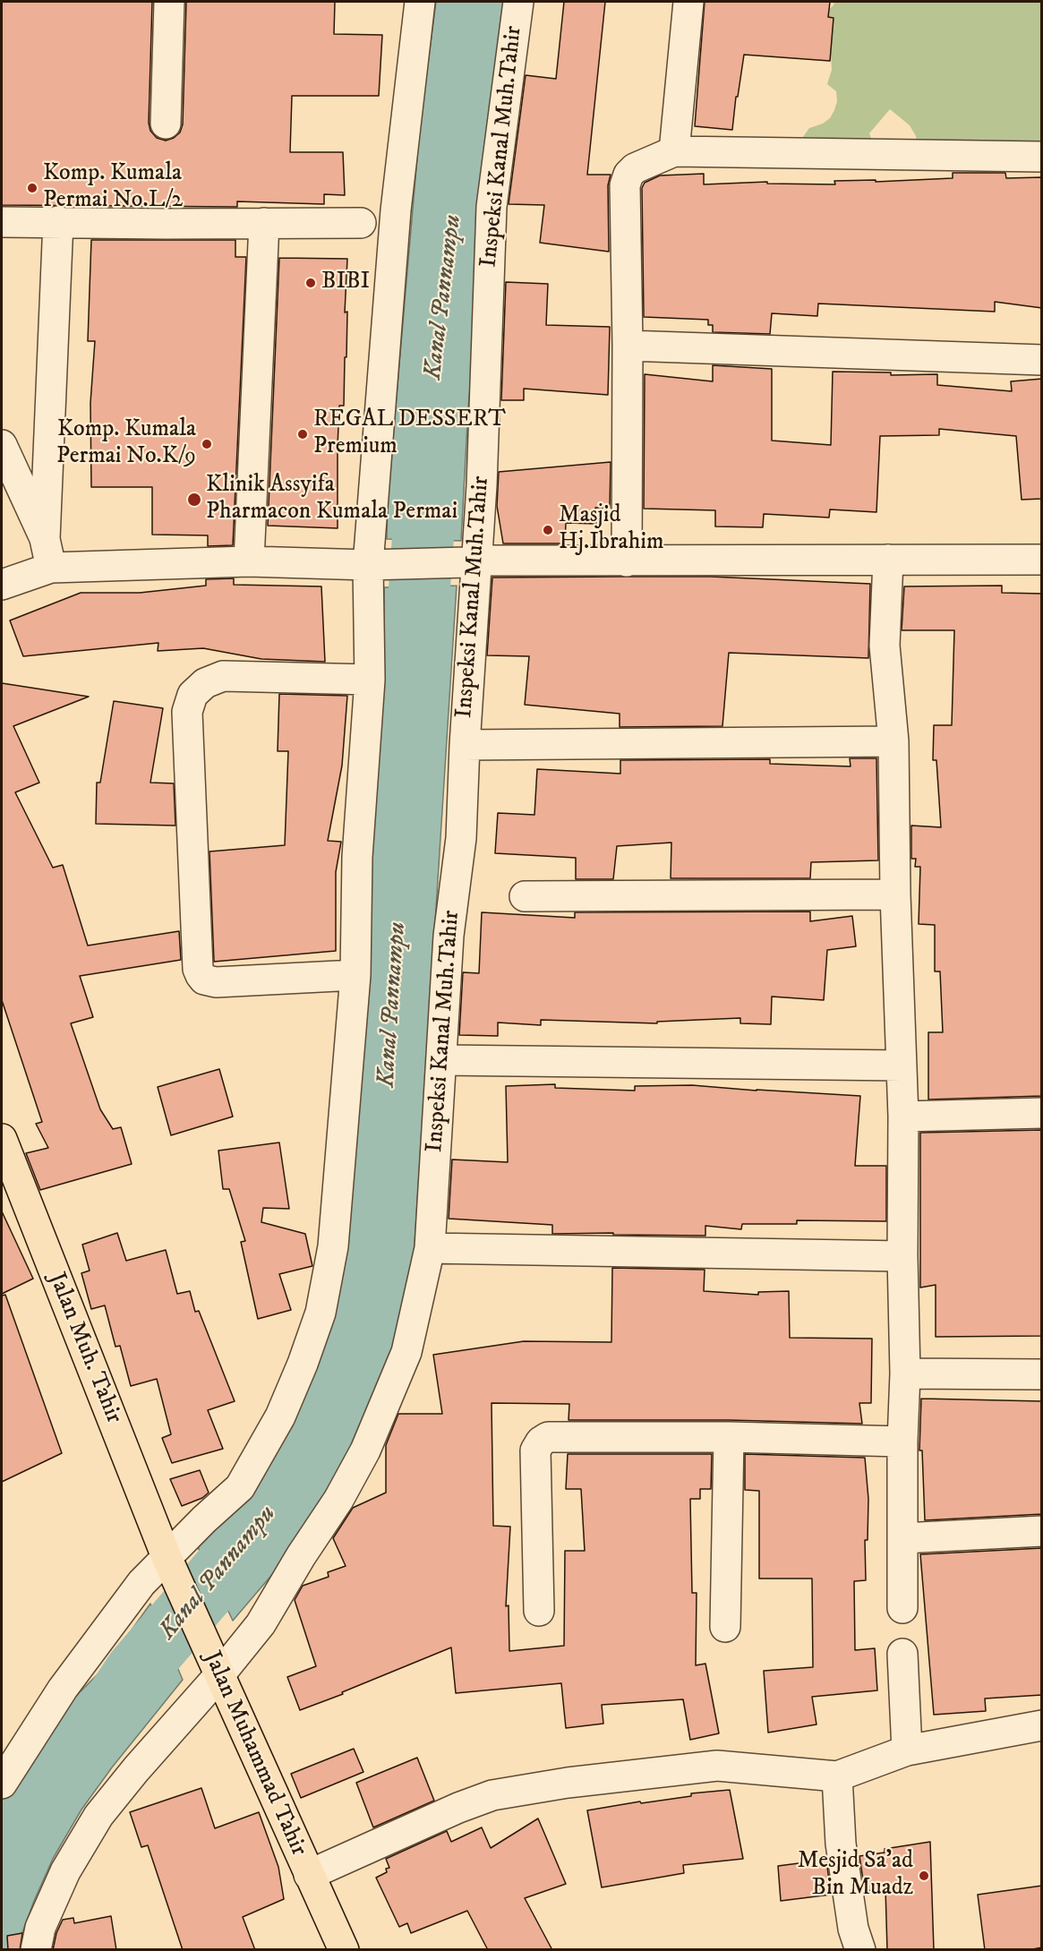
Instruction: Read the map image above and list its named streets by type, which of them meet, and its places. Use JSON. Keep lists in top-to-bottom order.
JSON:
{
  "streets": {
    "main road": ["Jalan Muh. Tahir", "Jalan Muhammad Tahir"],
    "street": ["Inspeksi Kanal Muh.Tahir"]
  },
  "crossings": [
    ["Inspeksi Kanal Muh.Tahir", "Jalan Muhammad Tahir"],
    ["Jalan Muh. Tahir", "Jalan Muhammad Tahir"]
  ],
  "water": ["Kanal Pannampu"],
  "places": [
    "Komp. Kumala Permai No.L/2",
    "BIBI",
    "REGAL DESSERT Premium",
    "Komp. Kumala Permai No.K/9",
    "Klinik Assyifa Pharmacon Kumala Permai",
    "Masjid Hj.Ibrahim",
    "Mesjid Sa'ad Bin Muadz"
  ]
}
